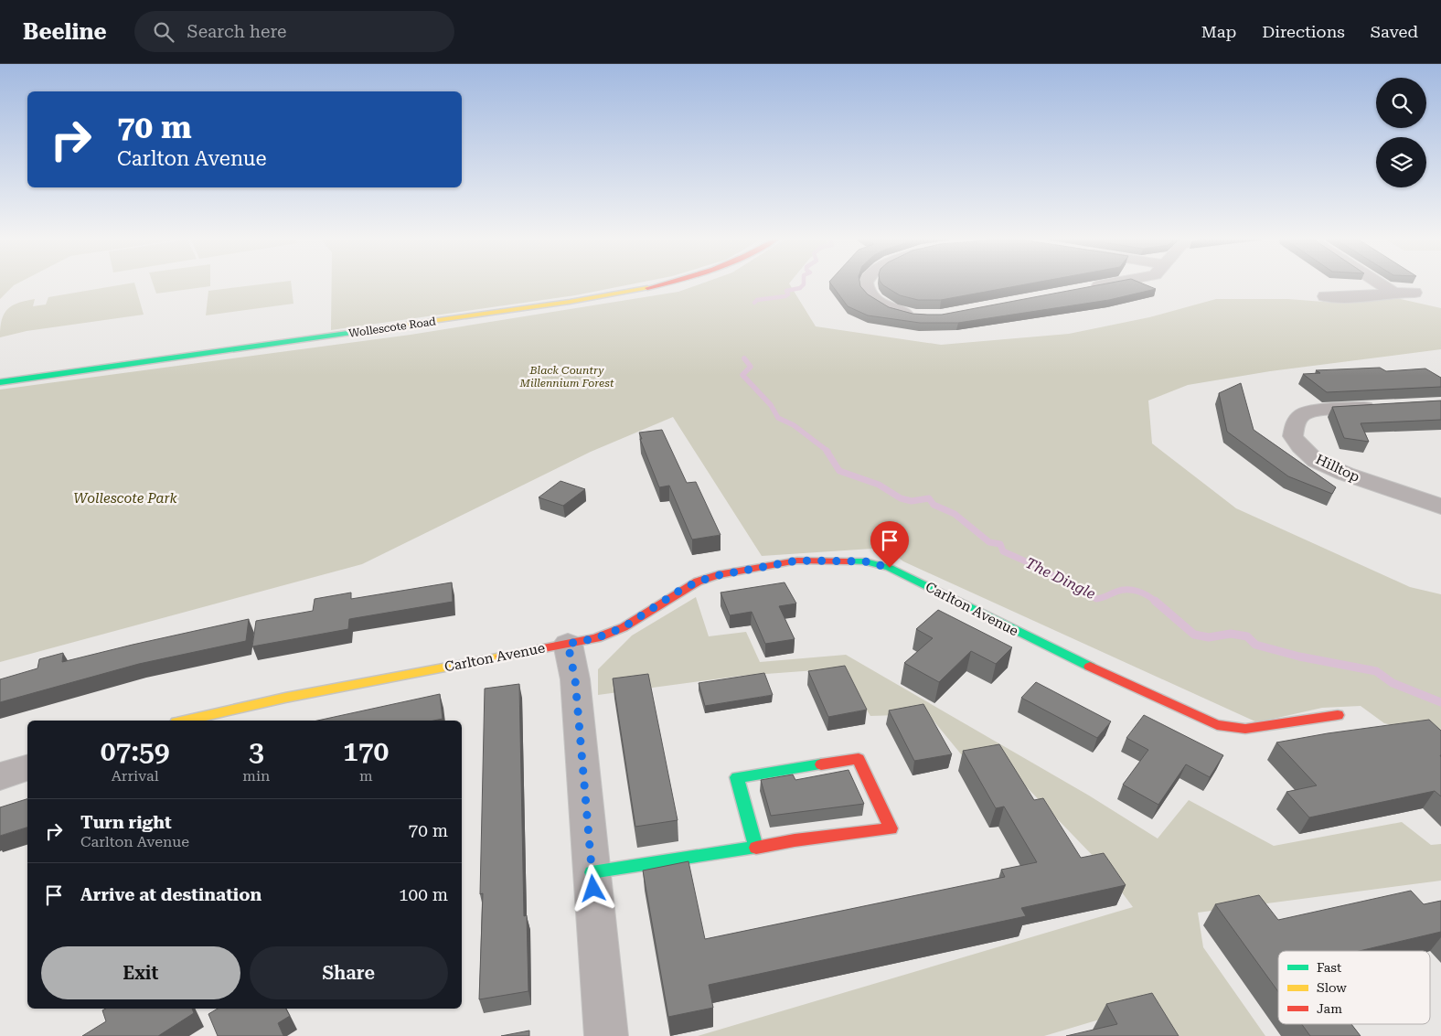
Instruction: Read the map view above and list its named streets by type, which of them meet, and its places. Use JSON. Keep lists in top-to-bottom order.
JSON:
{
  "streets": {
    "street": ["Wollescote Road", "Hilltop", "Carlton Avenue"]
  },
  "water": ["The Dingle"],
  "parks": ["Black Country Millennium Forest", "Wollescote Park"],
  "legend": ["Fast", "Slow", "Jam"],
  "page": {
    "header": "Beeline",
    "search": "Search here",
    "nav": ["Map", "Directions", "Saved"],
    "turn": ["70 m", "Carlton Avenue"],
    "eta": [
      "07:59",
      "Arrival",
      "3",
      "min",
      "170",
      "m"
    ],
    "list": [
      {
        "name": "Turn right",
        "note": "Carlton Avenue",
        "value": "70 m"
      },
      {
        "name": "Arrive at destination",
        "value": "100 m"
      }
    ],
    "buttons": ["Exit", "Share"]
  }
}
